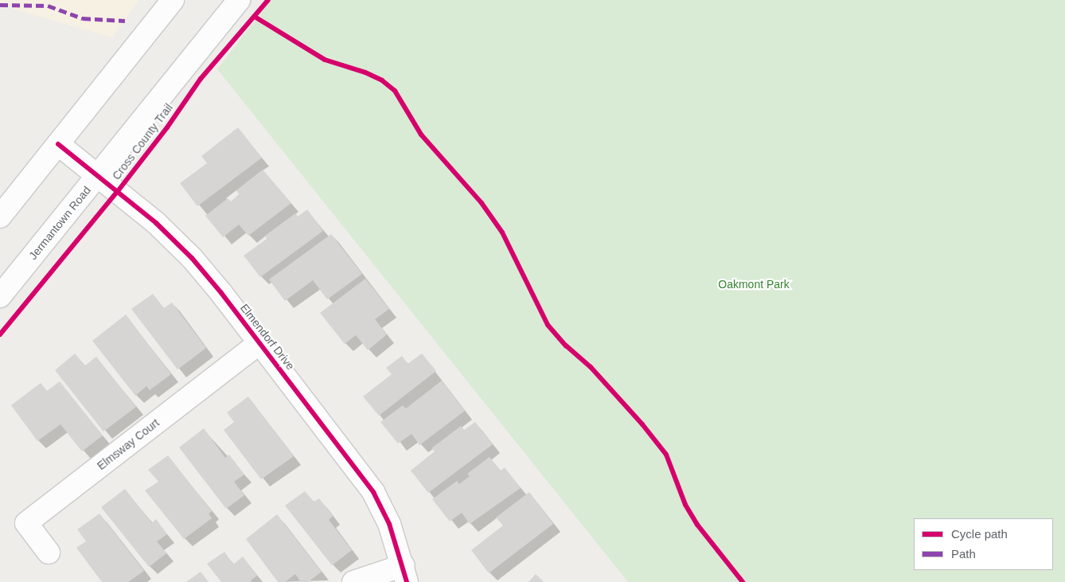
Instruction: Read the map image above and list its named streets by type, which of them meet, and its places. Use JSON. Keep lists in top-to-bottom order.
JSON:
{
  "streets": {
    "street": ["Jermantown Road", "Elmendorf Drive", "Elmsway Court"],
    "cycle path": ["Cross County Trail"]
  },
  "crossings": [
    ["Jermantown Road", "Elmendorf Drive"],
    ["Elmendorf Drive", "Elmsway Court"]
  ],
  "parks": ["Oakmont Park"],
  "legend": ["Cycle path", "Path"]
}
